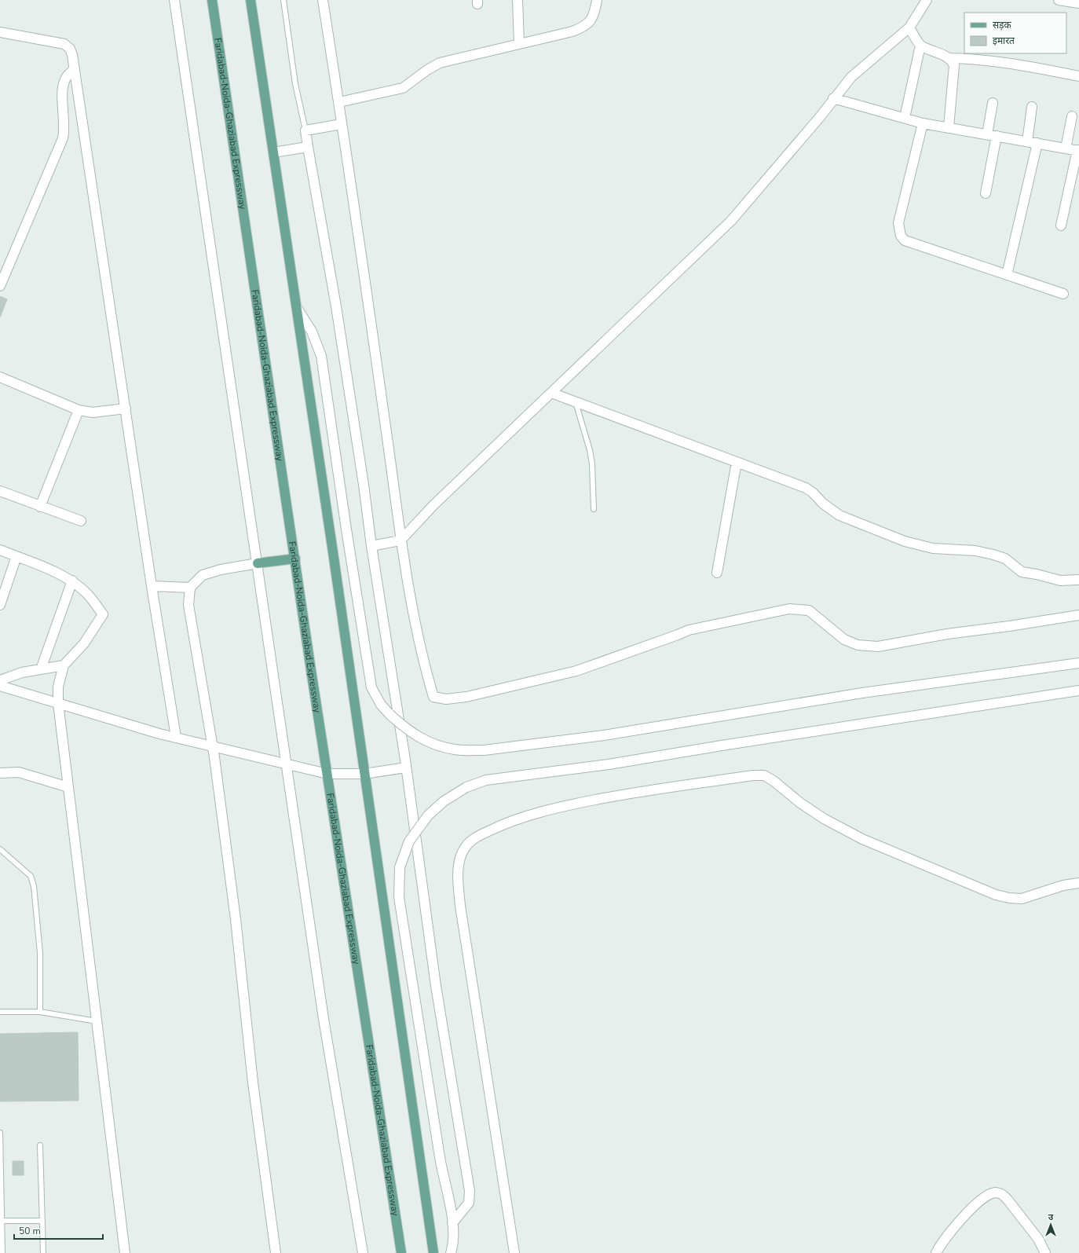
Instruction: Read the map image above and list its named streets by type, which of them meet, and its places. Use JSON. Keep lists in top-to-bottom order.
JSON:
{
  "streets": {
    "main road": ["Faridabad-Noida-Ghaziabad Expressway"]
  },
  "legend": ["सड़क", "इमारत"],
  "scale_bar": "50 m",
  "north": "top"
}
